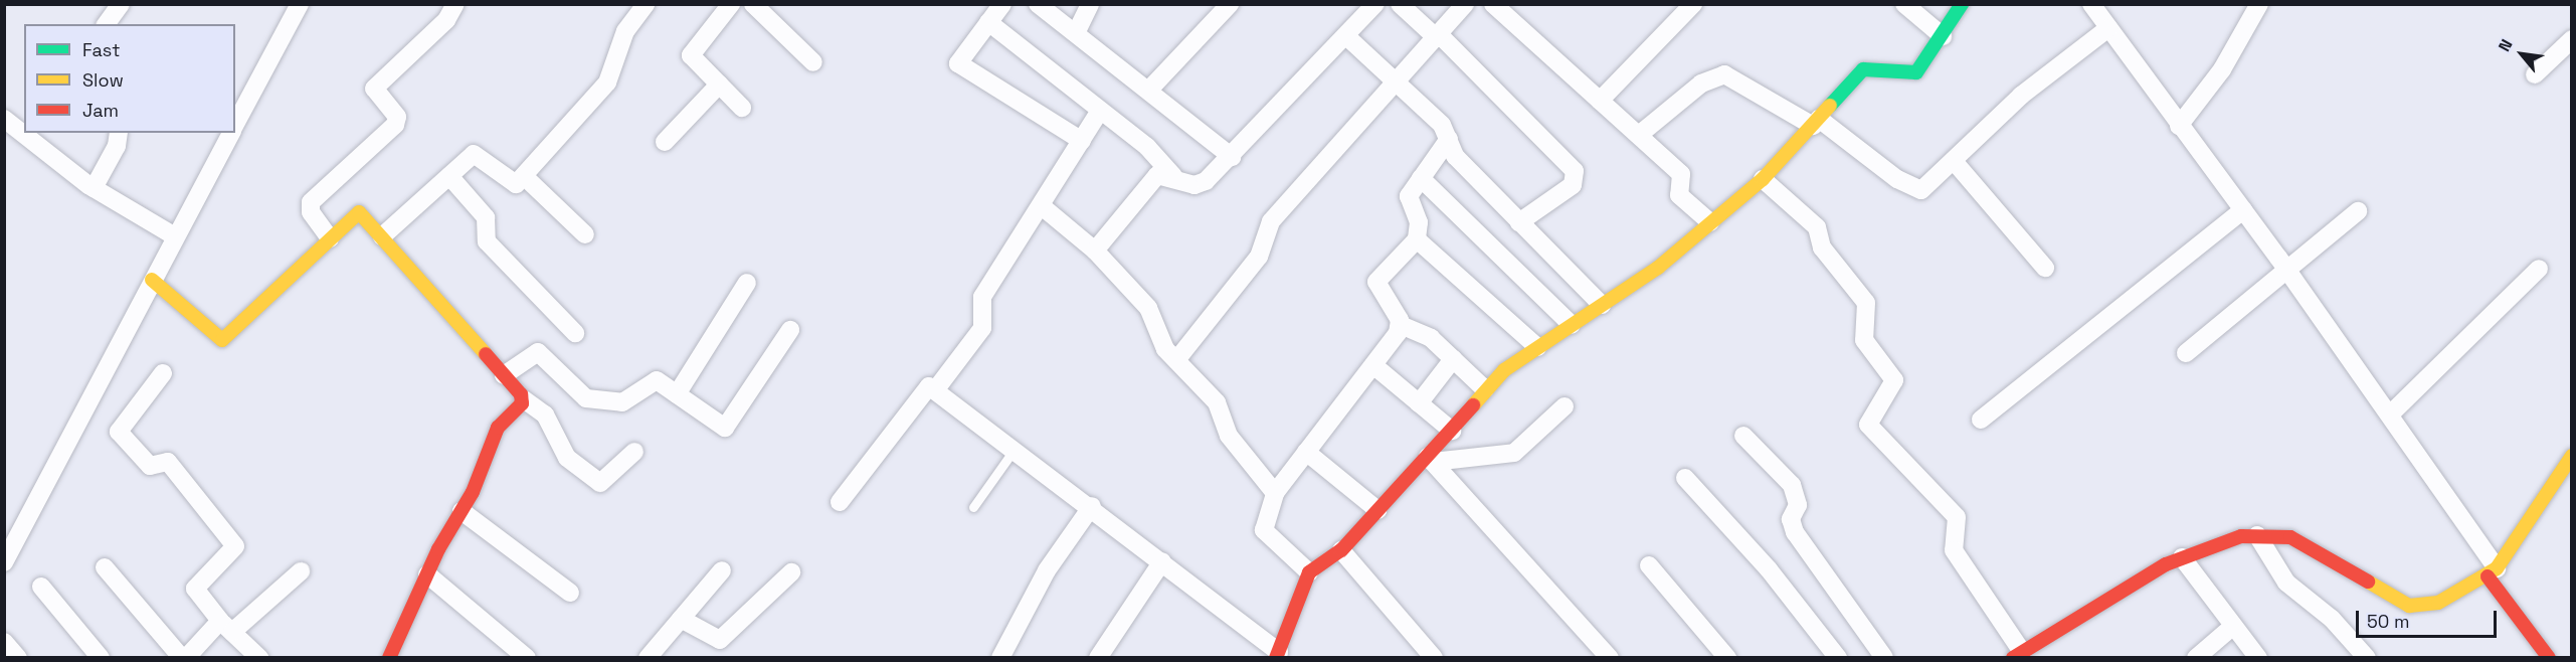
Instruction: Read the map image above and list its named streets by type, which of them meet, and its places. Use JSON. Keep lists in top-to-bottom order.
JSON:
{
  "legend": ["Fast", "Slow", "Jam"],
  "scale_bar": "50 m",
  "north": "top left"
}
